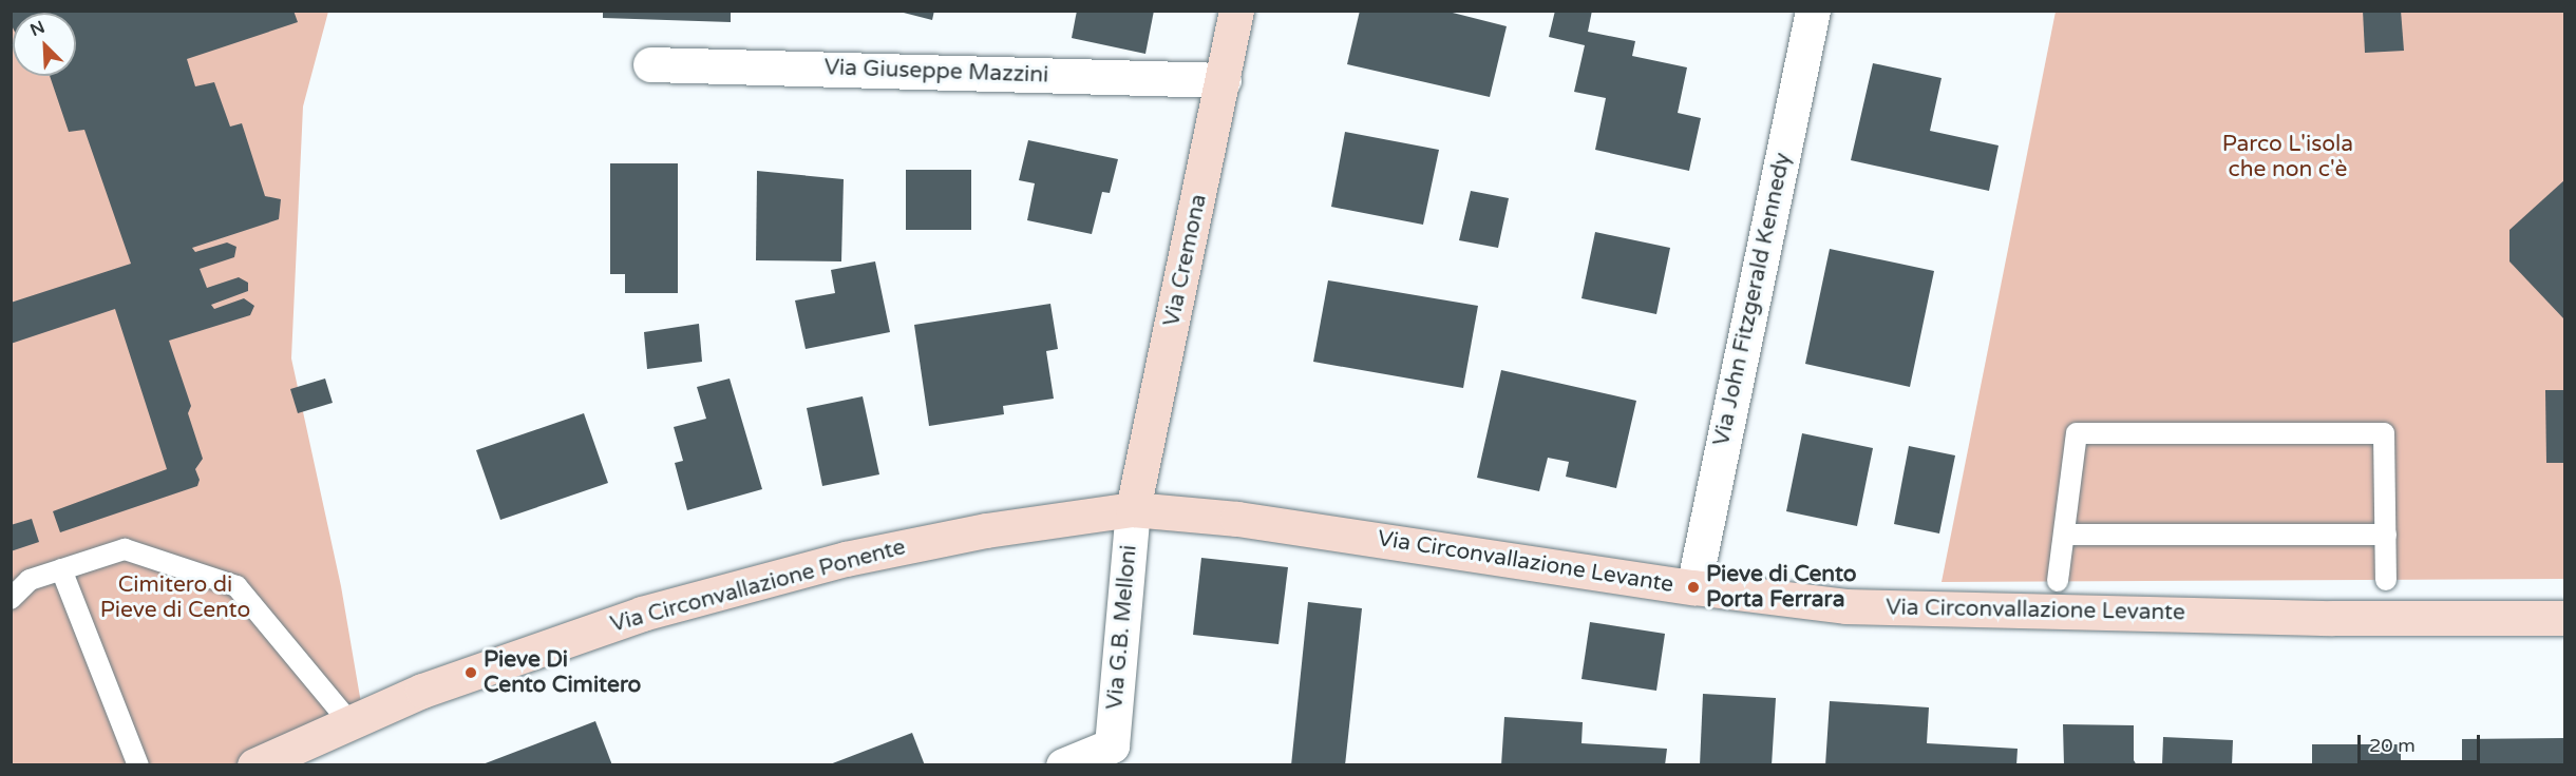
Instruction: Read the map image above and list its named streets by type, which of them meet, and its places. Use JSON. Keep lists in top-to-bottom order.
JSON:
{
  "streets": {
    "main road": ["Via Cremona", "Via Circonvallazione Levante", "Via Circonvallazione Ponente"],
    "street": ["Via Giuseppe Mazzini", "Via John Fitzgerald Kennedy", "Via G.B. Melloni"]
  },
  "crossings": [
    ["Via Giuseppe Mazzini", "Via Cremona"],
    ["Via Cremona", "Via Circonvallazione Levante"],
    ["Via Cremona", "Via Circonvallazione Ponente"],
    ["Via Cremona", "Via G.B. Melloni"],
    ["Via John Fitzgerald Kennedy", "Via Circonvallazione Levante"],
    ["Via Circonvallazione Levante", "Via Circonvallazione Ponente"],
    ["Via Circonvallazione Levante", "Via G.B. Melloni"],
    ["Via Circonvallazione Ponente", "Via G.B. Melloni"]
  ],
  "parks": ["Parco L'isola che non c'è", "Cimitero di Pieve di Cento"],
  "places": ["Pieve di Cento Porta Ferrara", "Pieve Di Cento Cimitero"],
  "scale_bar": "20 m",
  "north": "top left"
}
